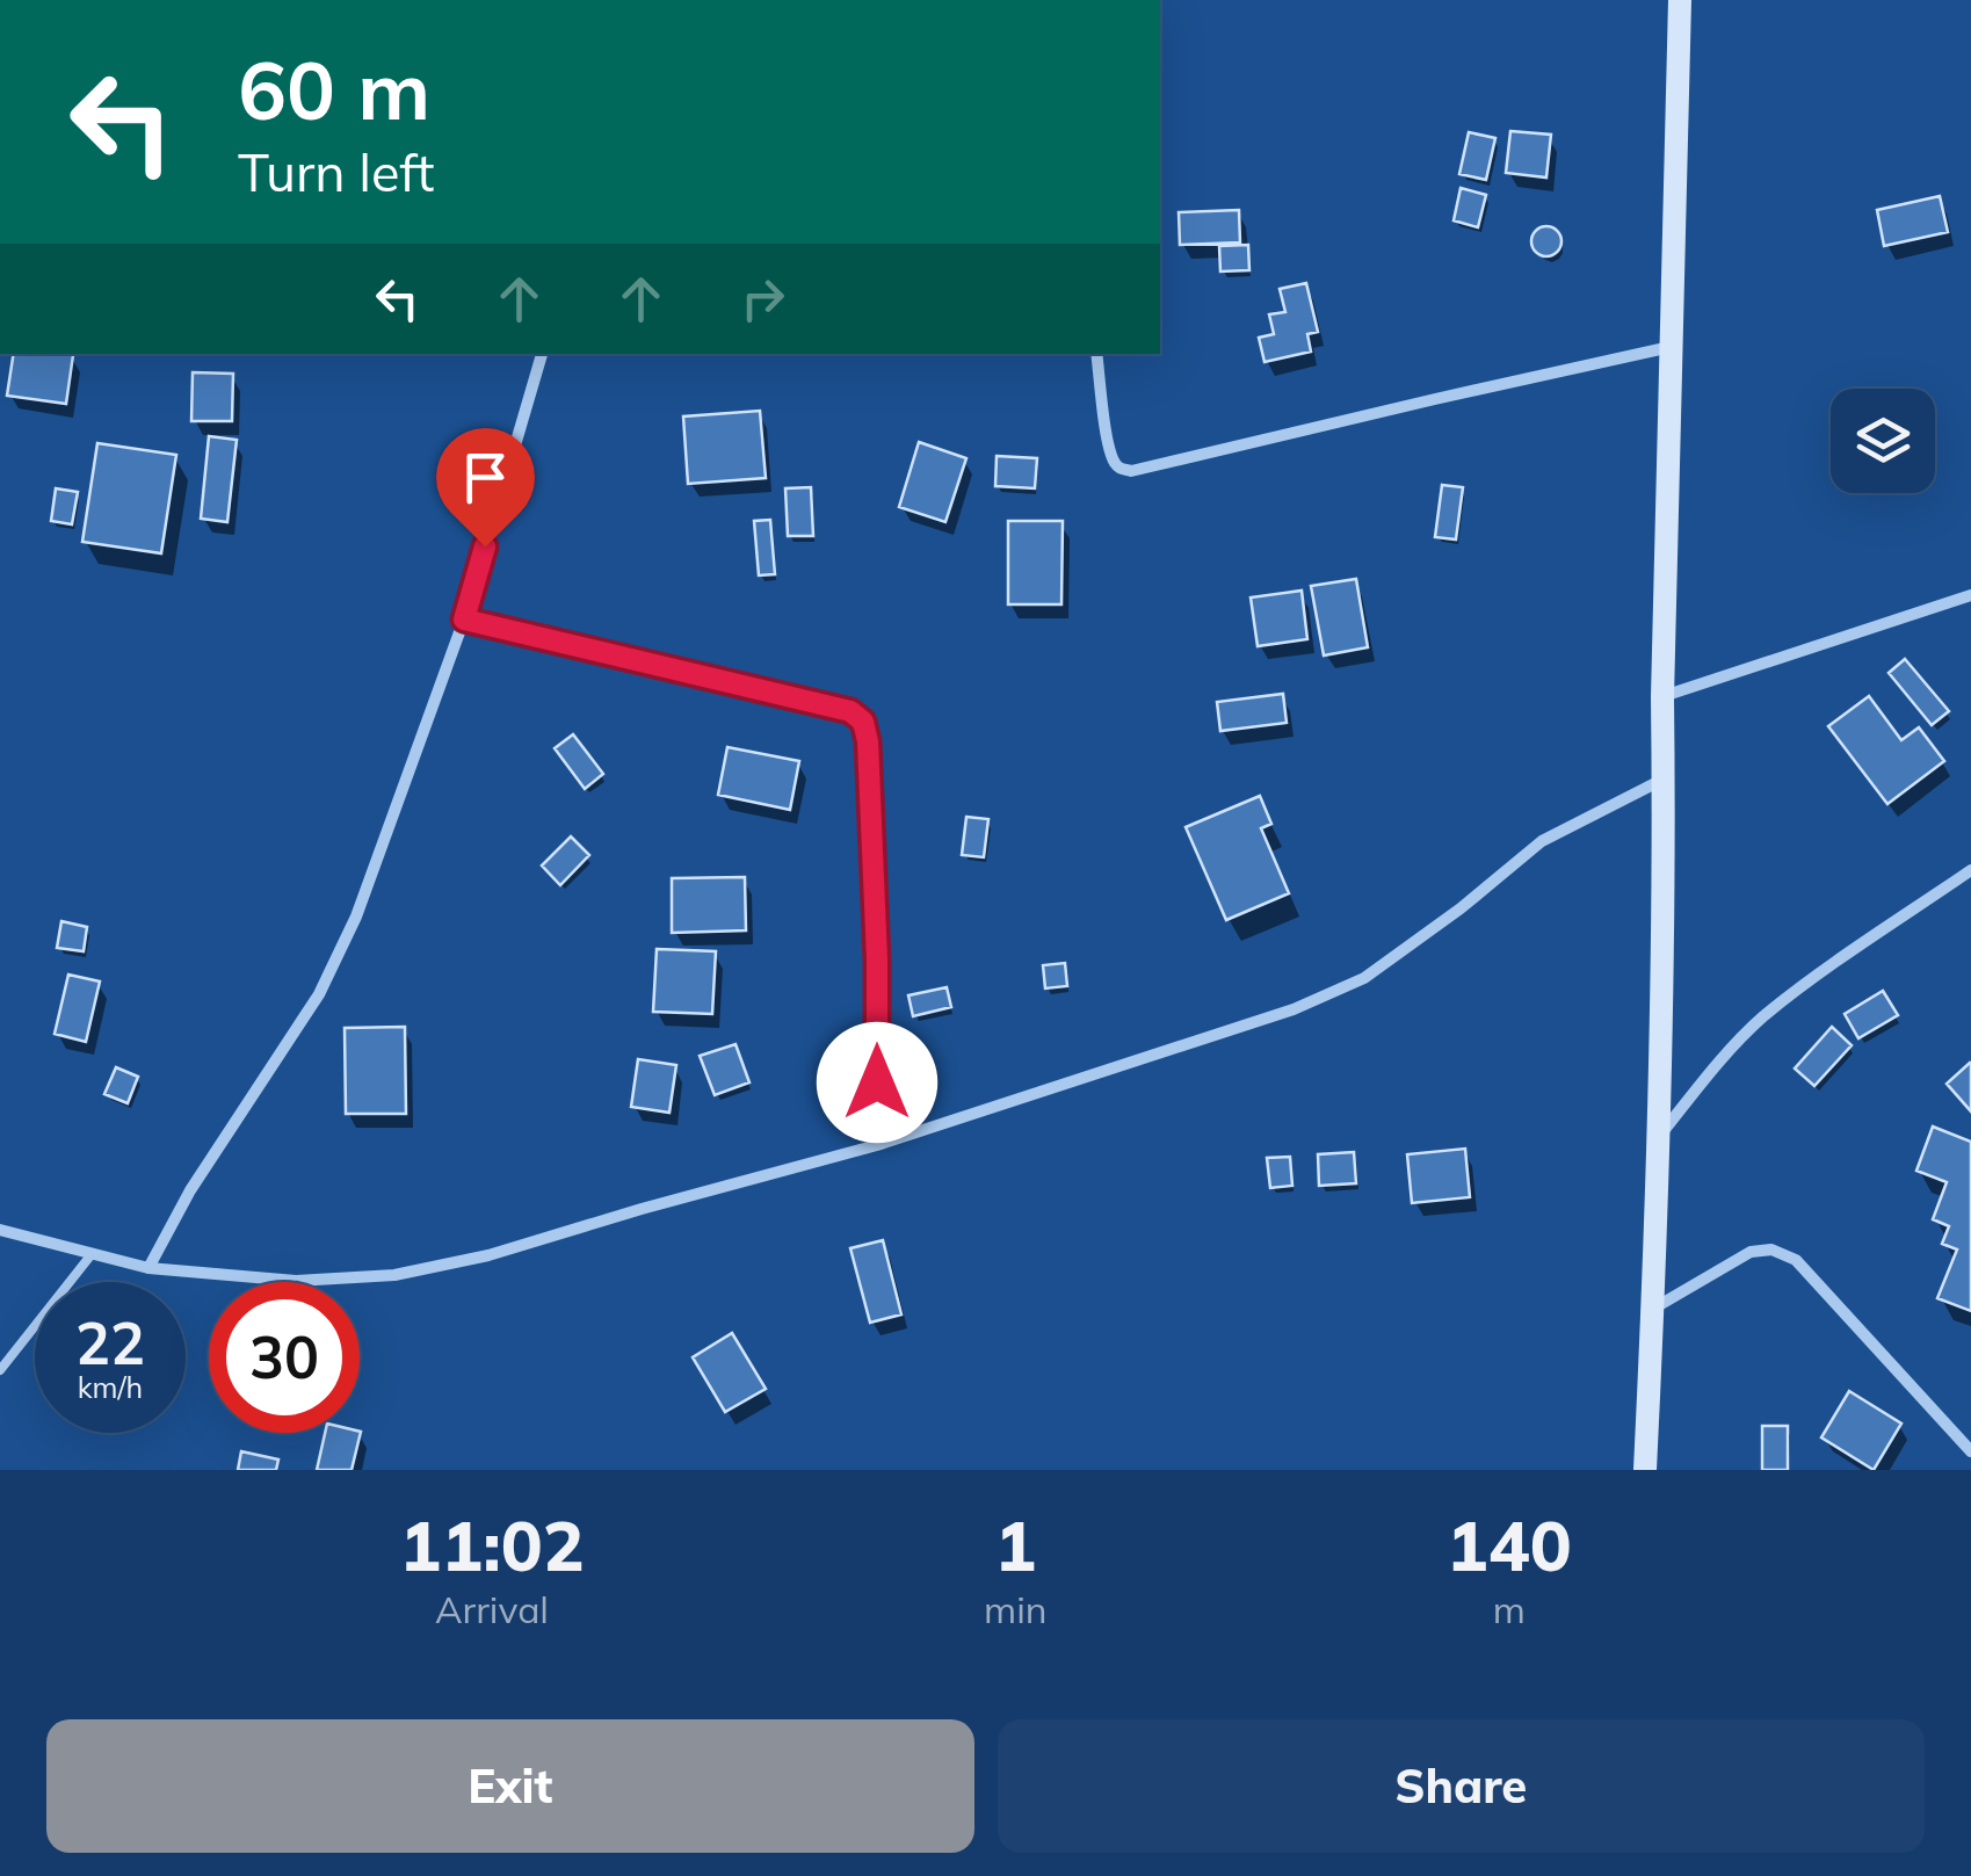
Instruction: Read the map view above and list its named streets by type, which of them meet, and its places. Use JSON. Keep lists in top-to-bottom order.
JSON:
{
  "page": {
    "turn": ["60 m", "Turn left"],
    "speed": "22 km/h",
    "limit": "30",
    "eta": [
      "11:02",
      "Arrival",
      "1",
      "min",
      "140",
      "m"
    ],
    "buttons": ["Exit", "Share"]
  }
}
